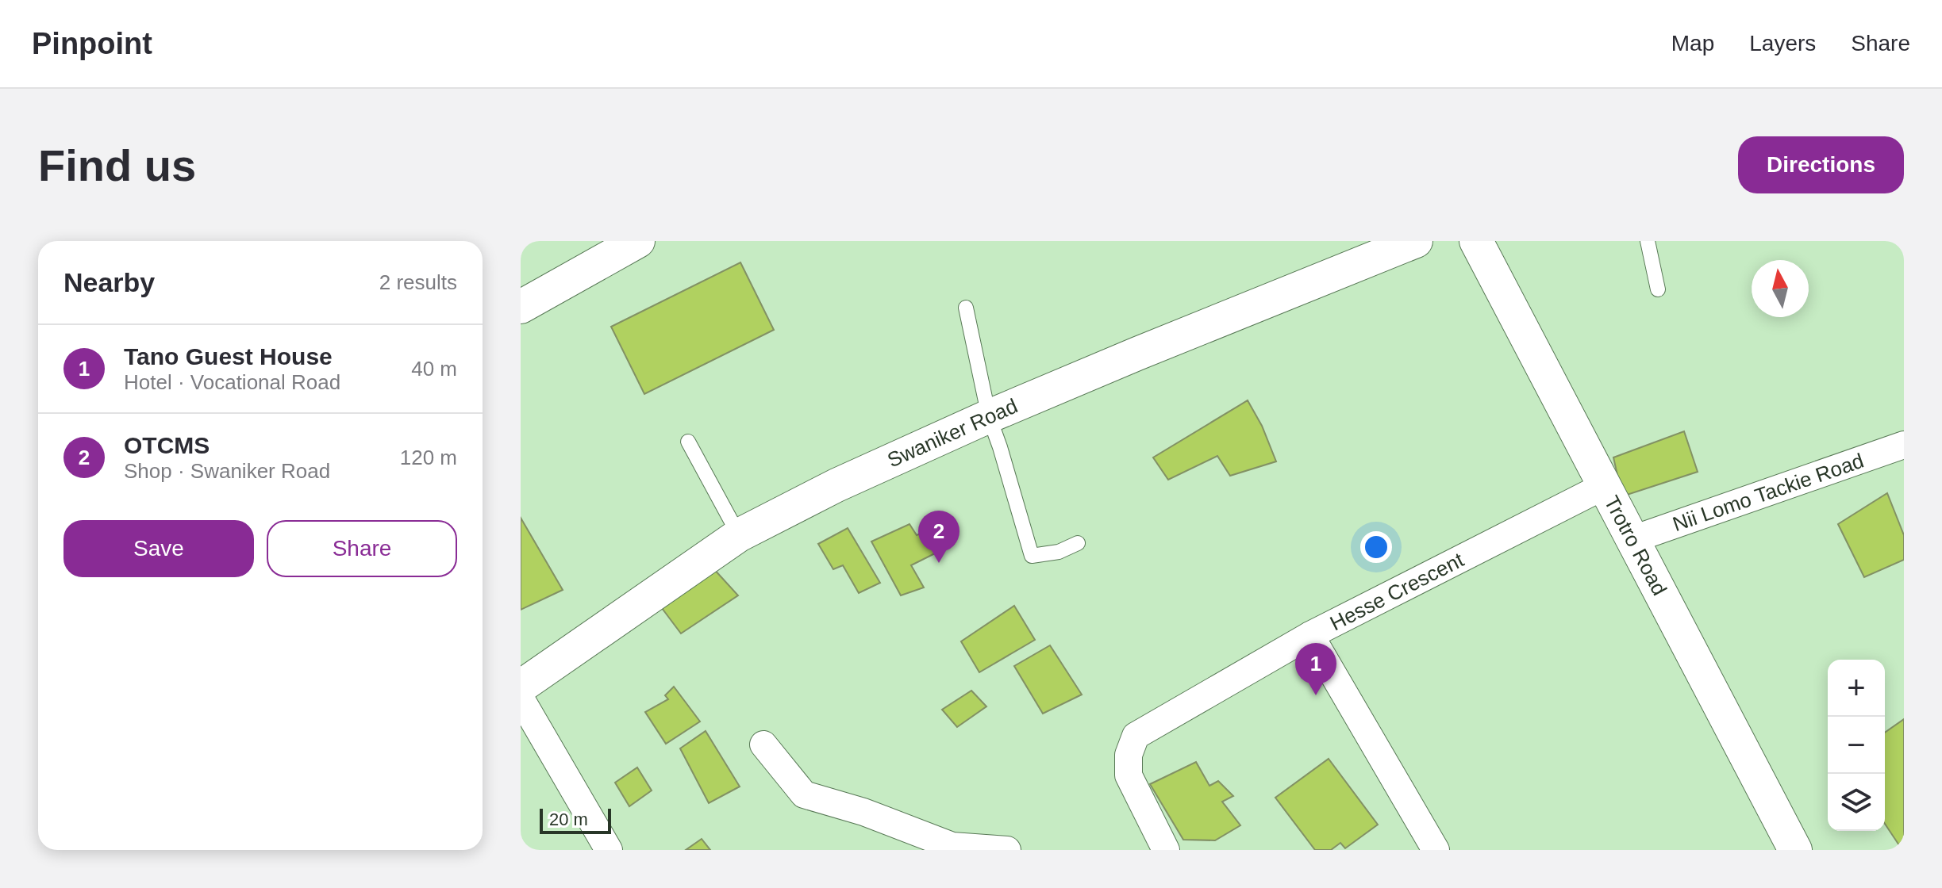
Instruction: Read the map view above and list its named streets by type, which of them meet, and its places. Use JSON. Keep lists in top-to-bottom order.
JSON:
{
  "streets": {
    "street": [
      "Swaniker Road",
      "Nii Lomo Tackie Road",
      "Trotro Road",
      "Hesse Crescent"
    ]
  },
  "crossings": [
    ["Nii Lomo Tackie Road", "Trotro Road"],
    ["Trotro Road", "Hesse Crescent"]
  ],
  "scale_bar": "20 m",
  "north": "top",
  "page": {
    "header": "Pinpoint",
    "nav": ["Map", "Layers", "Share"],
    "buttons": [
      "Directions",
      ["Save", "Share"]
    ],
    "title": "Find us",
    "heading": ["Nearby", "2 results"],
    "list": [
      {
        "mark": "1",
        "name": "Tano Guest House",
        "note": "Hotel · Vocational Road",
        "value": "40 m"
      },
      {
        "mark": "2",
        "name": "OTCMS",
        "note": "Shop · Swaniker Road",
        "value": "120 m"
      }
    ],
    "pins": ["2", "1"],
    "map_buttons": ["+", "−"],
    "scale": "20 m"
  }
}
